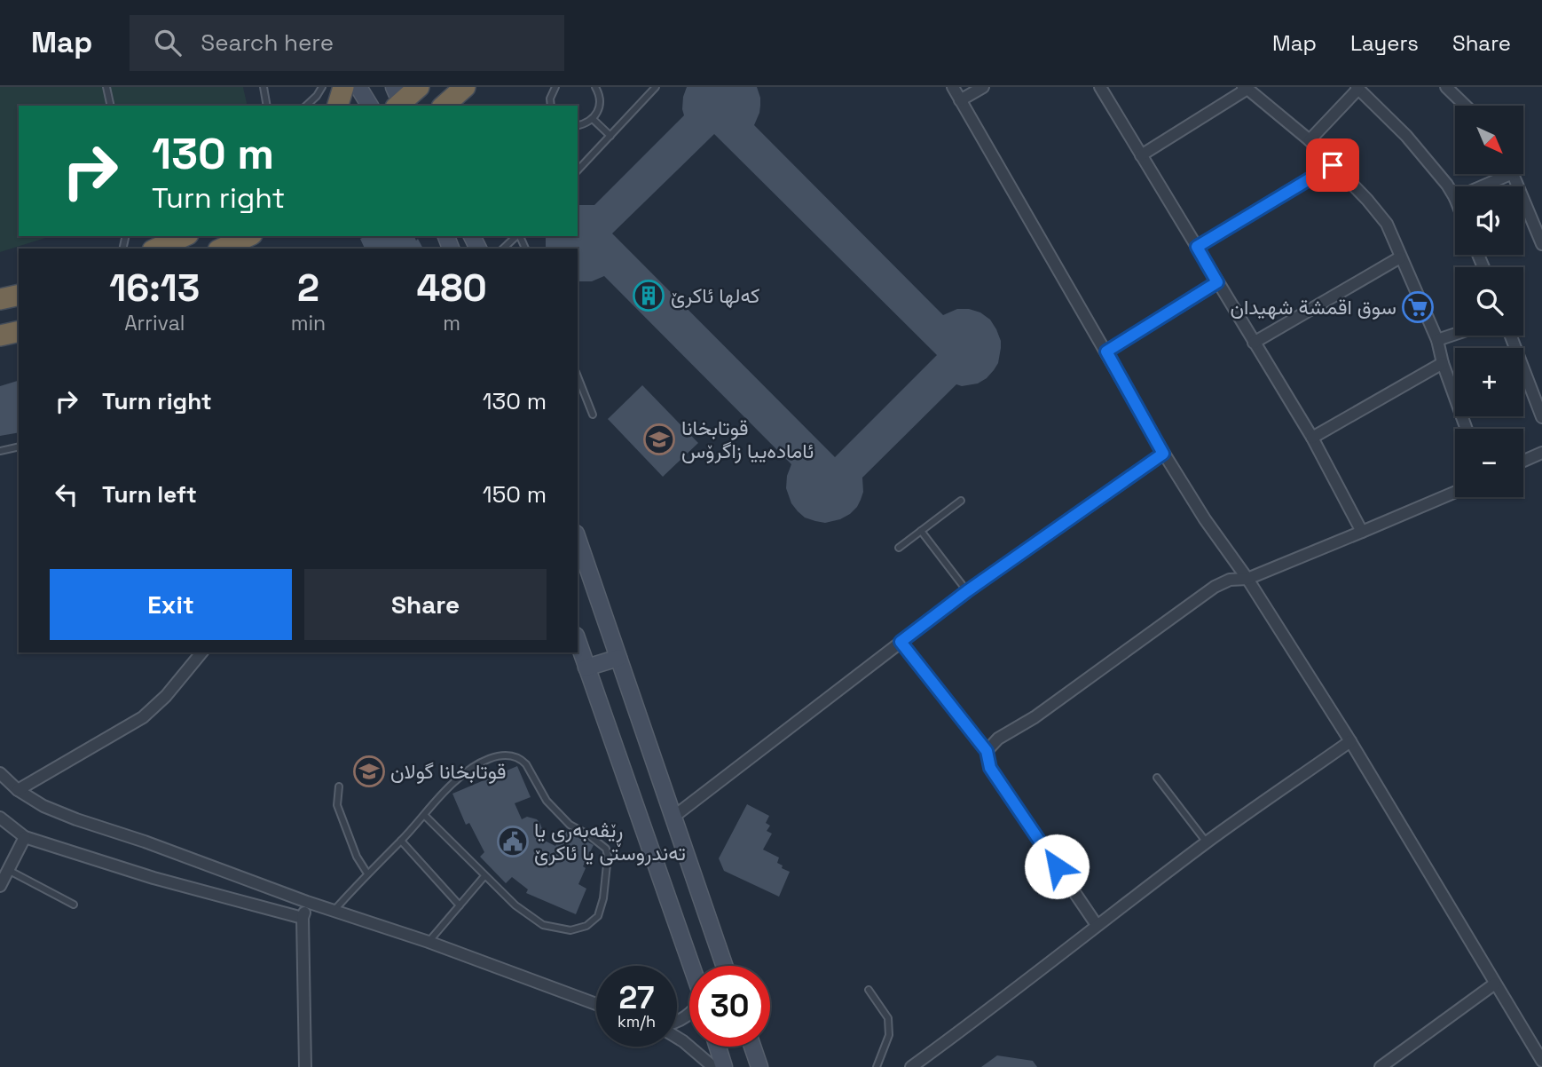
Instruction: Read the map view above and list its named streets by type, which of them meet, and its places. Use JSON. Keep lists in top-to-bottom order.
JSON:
{
  "places": {
    "building": ["کەلها ئاکرێ"],
    "supermarket": ["سوق اقمشة شهيدان"],
    "school or university": ["قوتابخانا ئامادەییا زاگرۆس", "قوتابخانا گولان"],
    "public building": ["ڕێڤەبەری یا تەندروستی یا ئاکرێ"]
  },
  "north": "bottom right",
  "page": {
    "header": "Map",
    "search": "Search here",
    "nav": ["Map", "Layers", "Share"],
    "map_buttons": ["+", "−"],
    "turn": ["130 m", "Turn right"],
    "eta": [
      "16:13",
      "Arrival",
      "2",
      "min",
      "480",
      "m"
    ],
    "list": [
      {
        "name": "Turn right",
        "value": "130 m"
      },
      {
        "name": "Turn left",
        "value": "150 m"
      }
    ],
    "buttons": ["Exit", "Share"],
    "speed": "27 km/h",
    "limit": "30"
  }
}
